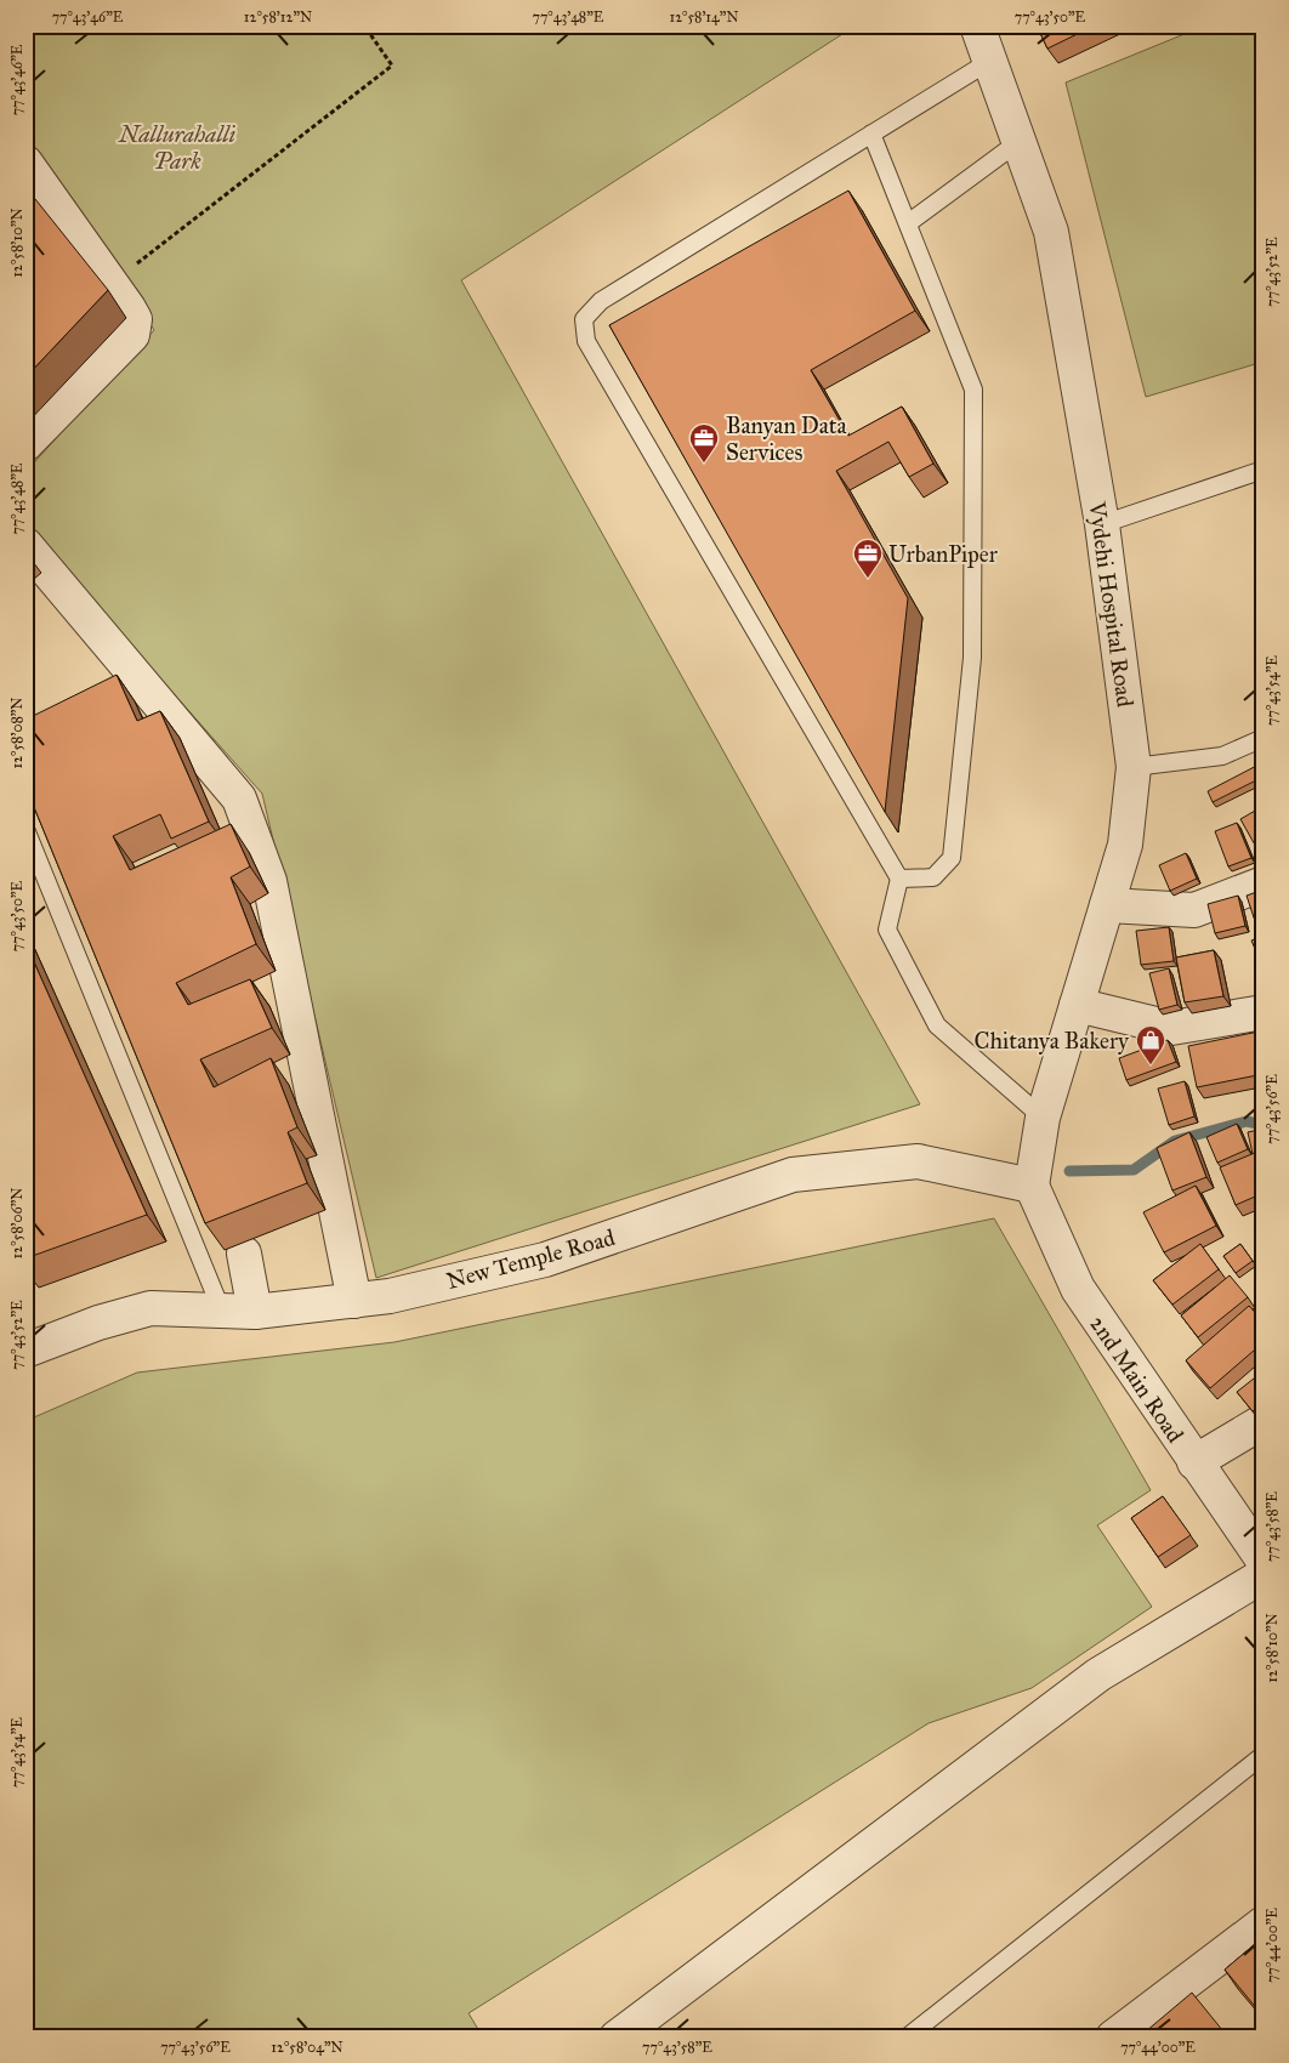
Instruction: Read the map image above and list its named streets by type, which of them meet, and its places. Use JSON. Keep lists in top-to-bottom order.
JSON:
{
  "streets": {
    "street": ["Vydehi Hospital Road", "New Temple Road", "2nd Main Road"]
  },
  "crossings": [
    ["Vydehi Hospital Road", "New Temple Road"],
    ["Vydehi Hospital Road", "2nd Main Road"],
    ["New Temple Road", "2nd Main Road"]
  ],
  "parks": ["Nallurahalli Park"],
  "places": {
    "office": ["Banyan Data Services", "UrbanPiper"],
    "shop": ["Chitanya Bakery"]
  },
  "coordinates": [
    "77°43'46\"E",
    "12°58'12\"N",
    "77°43'48\"E",
    "12°58'14\"N",
    "77°43'50\"E",
    "12°58'10\"N",
    "77°43'52\"E",
    "77°43'54\"E",
    "12°58'08\"N",
    "77°43'56\"E",
    "12°58'06\"N",
    "77°43'58\"E",
    "77°44'00\"E",
    "12°58'04\"N"
  ]
}
